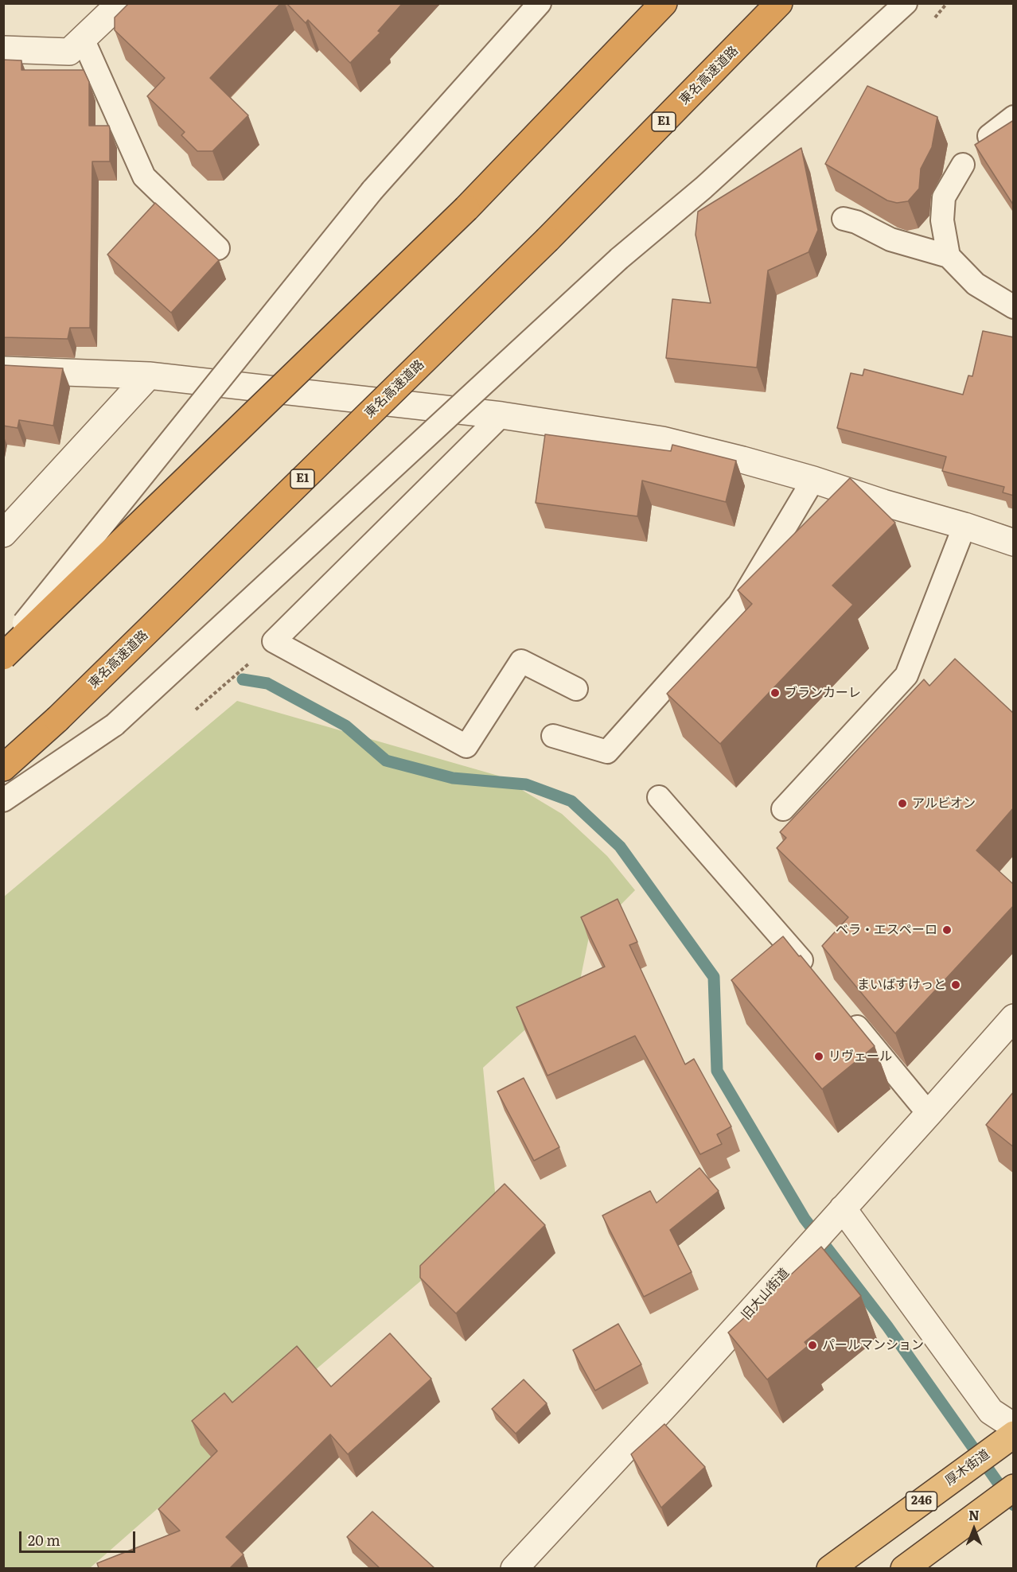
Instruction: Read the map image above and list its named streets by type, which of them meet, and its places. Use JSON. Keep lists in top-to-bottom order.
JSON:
{
  "streets": {
    "highway": [
      "東名高速道路",
      "E1",
      "厚木街道",
      "246"
    ],
    "street": ["旧大山街道"]
  },
  "places": [
    "ブランカーレ",
    "アルビオン",
    "ベラ・エスペーロ",
    "まいばすけっと",
    "リヴェール",
    "パールマンション"
  ],
  "scale_bar": "20 m",
  "north": "top"
}
